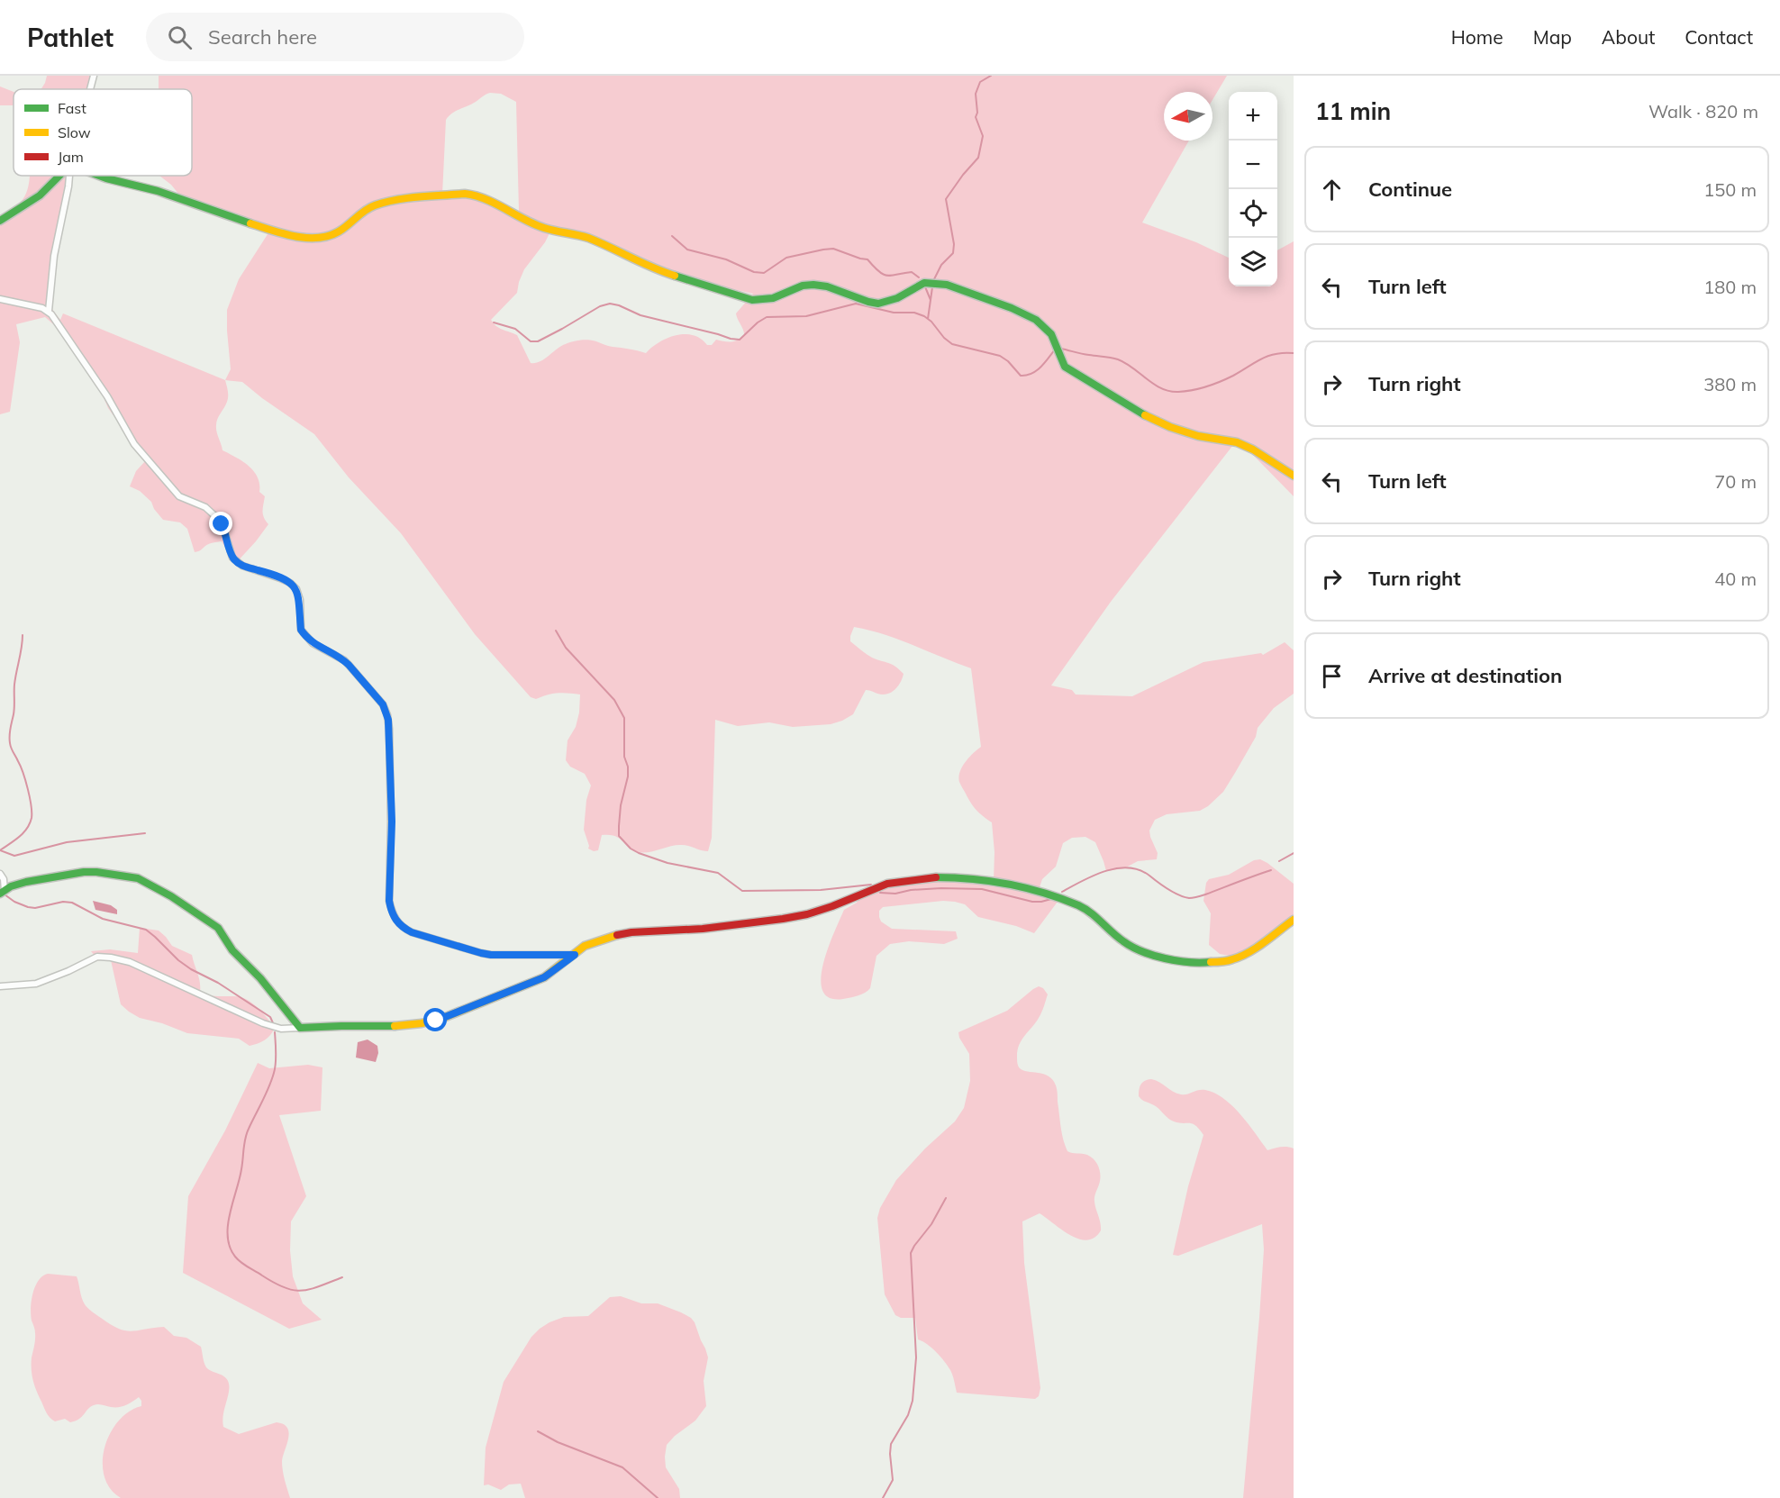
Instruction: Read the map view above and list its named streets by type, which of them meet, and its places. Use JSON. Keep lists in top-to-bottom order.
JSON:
{
  "legend": ["Fast", "Slow", "Jam"],
  "north": "left",
  "page": {
    "header": "Pathlet",
    "search": "Search here",
    "nav": [
      "Home",
      "Map",
      "About",
      "Contact"
    ],
    "heading": ["11 min", "Walk · 820 m"],
    "map_buttons": ["+", "−"],
    "list": [
      ["Continue", "150 m"],
      ["Turn left", "180 m"],
      ["Turn right", "380 m"],
      ["Turn left", "70 m"],
      ["Turn right", "40 m"],
      "Arrive at destination"
    ]
  }
}
